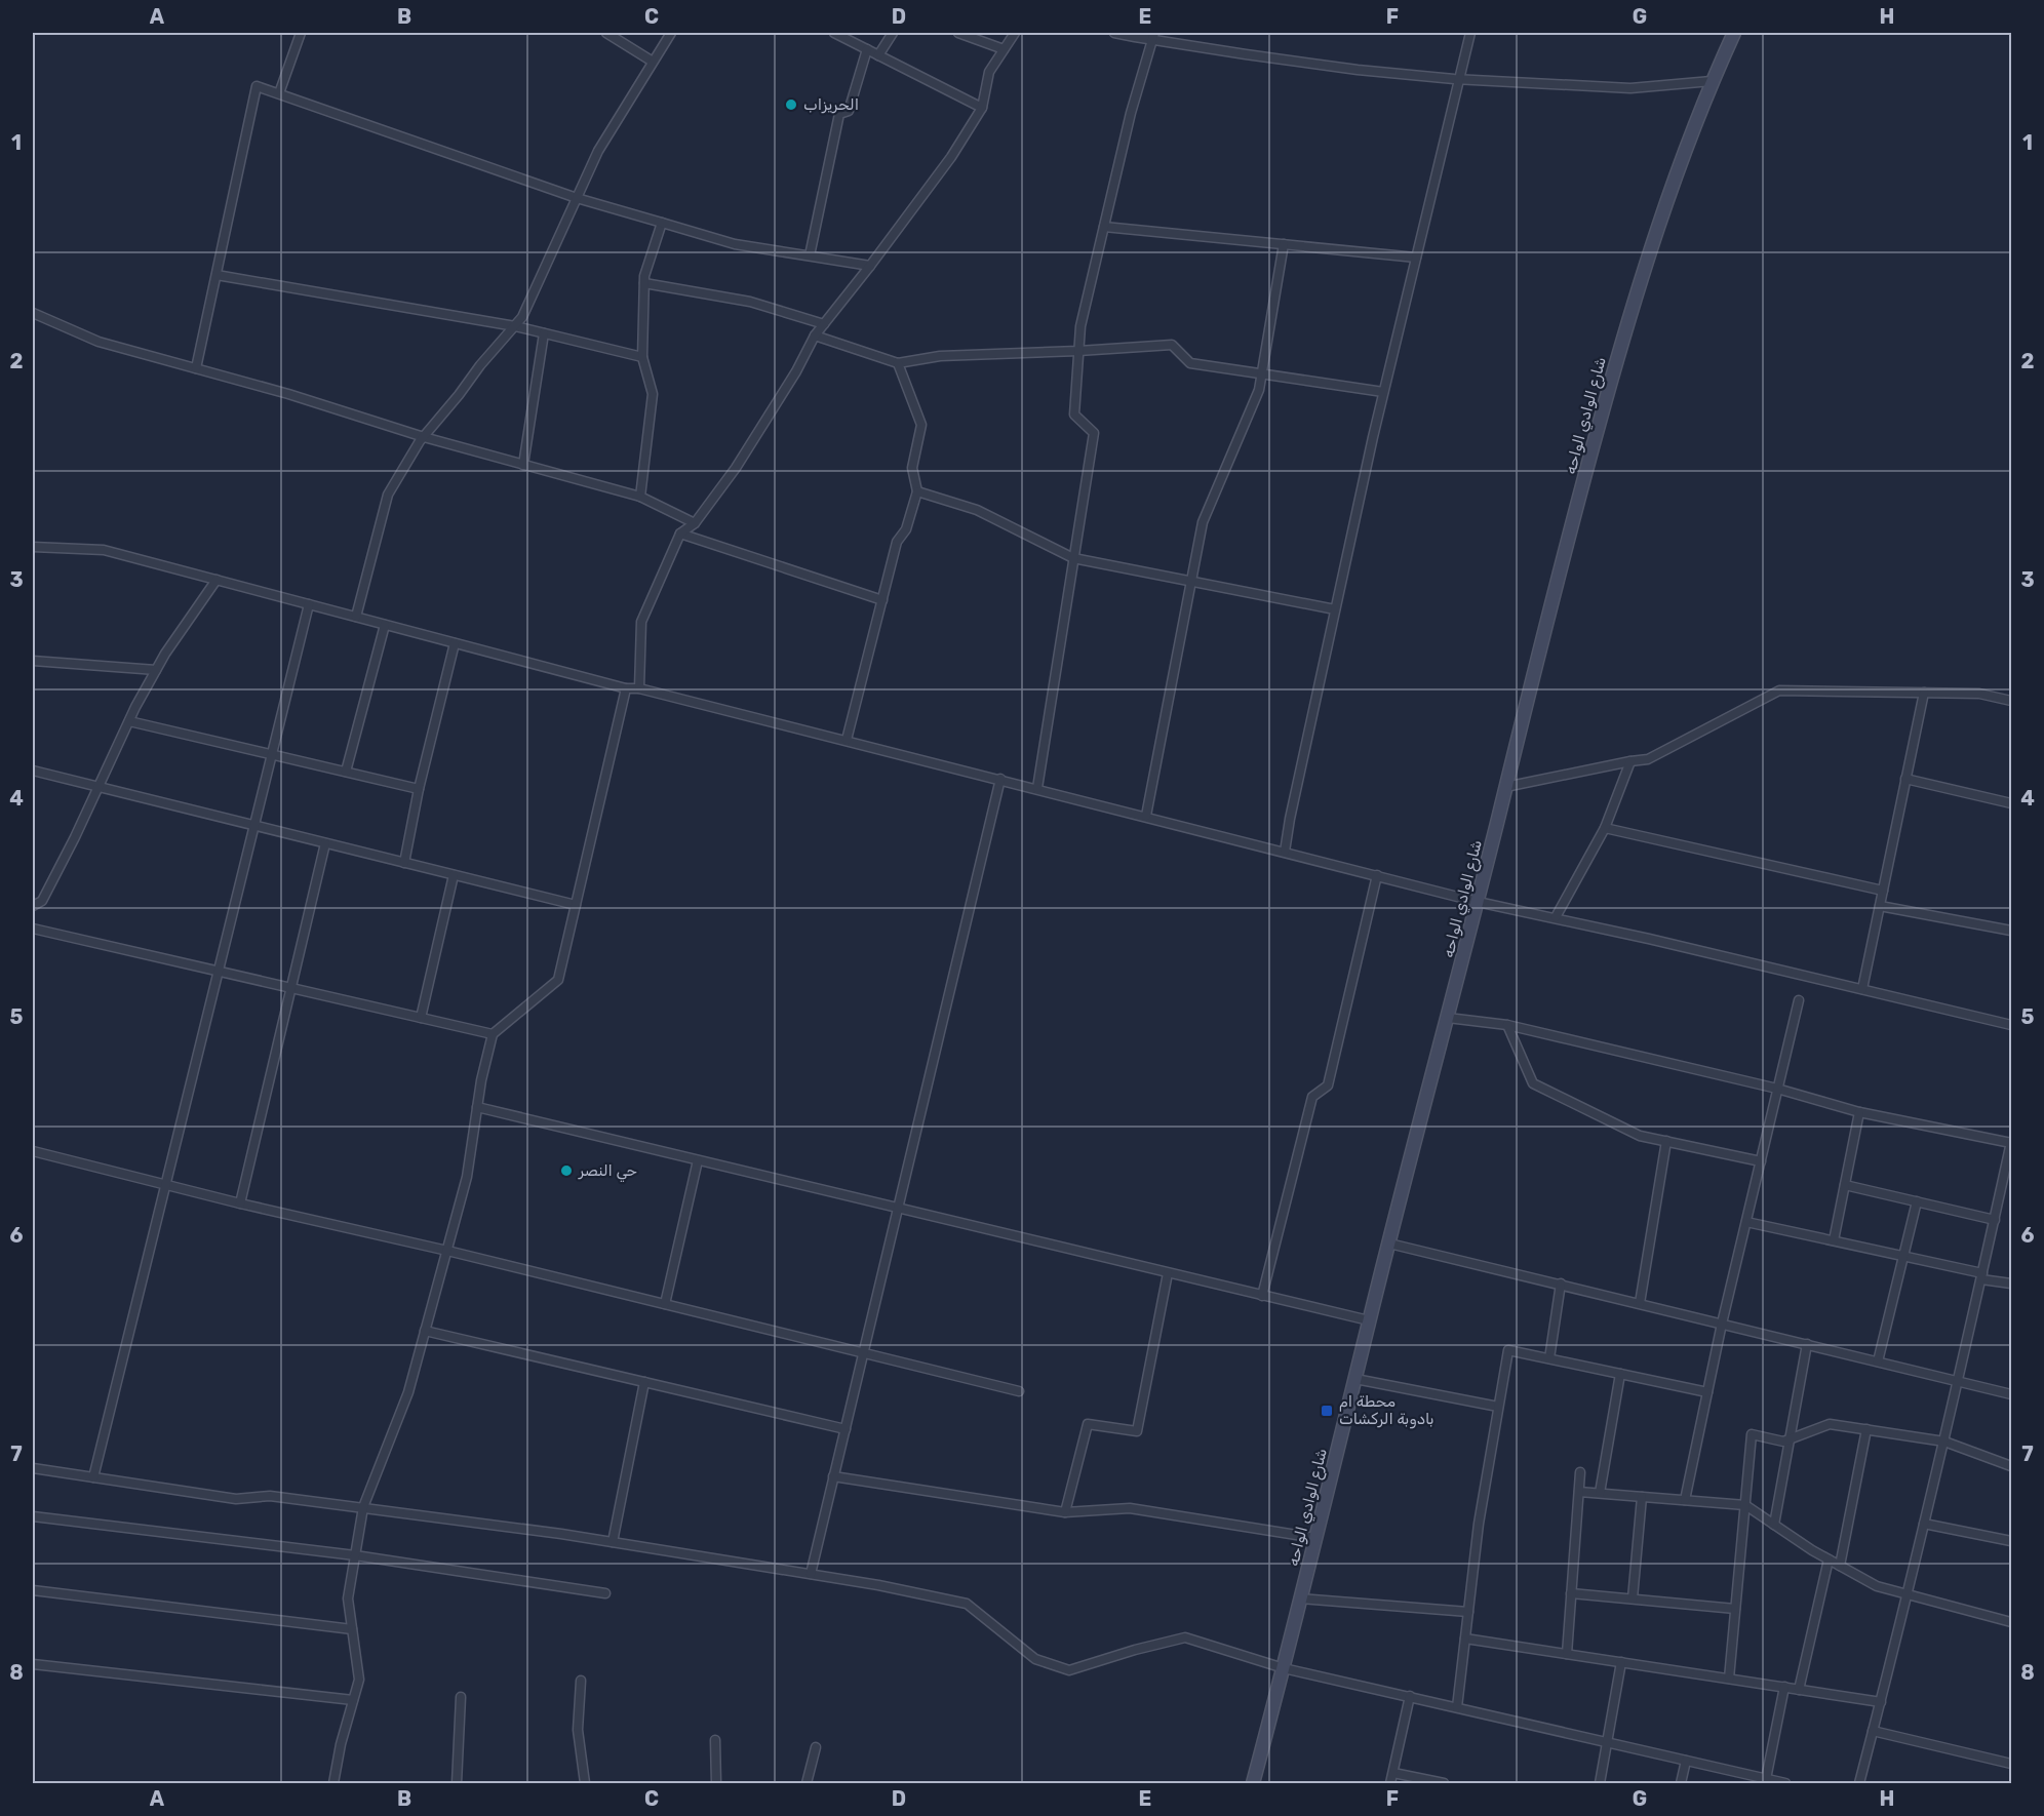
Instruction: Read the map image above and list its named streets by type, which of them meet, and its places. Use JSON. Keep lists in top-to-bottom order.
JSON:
{
  "streets": {
    "main road": ["شارع الوادي الواحه"]
  },
  "places": {
    "other": ["الحريزاب", "حي النصر"],
    "transit": ["محطة ام بادوبة الركشات"]
  },
  "grid": {
    "columns": [
      "A",
      "B",
      "C",
      "D",
      "E",
      "F",
      "G",
      "H"
    ],
    "rows": [
      "1",
      "2",
      "3",
      "4",
      "5",
      "6",
      "7",
      "8"
    ]
  }
}
